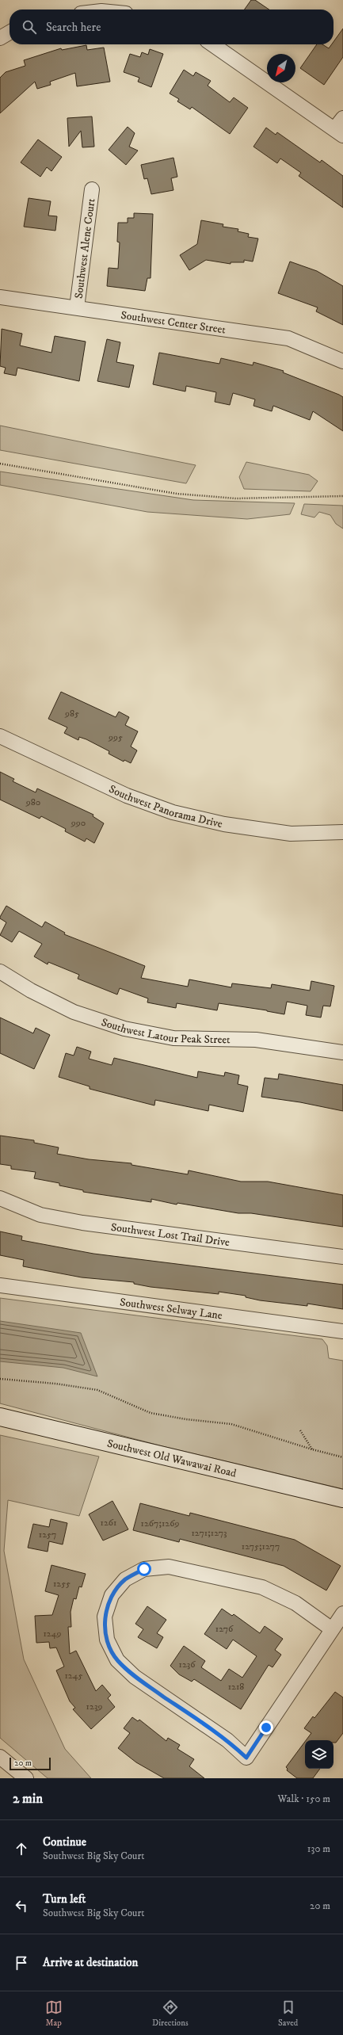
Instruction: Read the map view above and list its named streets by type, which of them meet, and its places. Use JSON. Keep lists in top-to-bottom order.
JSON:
{
  "streets": {
    "main road": ["Southwest Old Wawawai Road"],
    "street": [
      "Southwest Alene Court",
      "Southwest Center Street",
      "Southwest Panorama Drive",
      "Southwest Latour Peak Street",
      "Southwest Lost Trail Drive",
      "Southwest Selway Lane"
    ]
  },
  "crossings": [
    ["Southwest Alene Court", "Southwest Center Street"]
  ],
  "house_numbers": [
    "985",
    "995",
    "980",
    "990",
    "1261",
    "1267;1269",
    "1271;1273",
    "1257",
    "1275;1277",
    "1255",
    "1276",
    "1249",
    "1236",
    "1245",
    "1218",
    "1239"
  ],
  "scale_bar": "20 m",
  "north": "bottom left",
  "page": {
    "search": "Search here",
    "scale": "20 m",
    "heading": ["2 min", "Walk · 150 m"],
    "list": [
      ["Continue", "Southwest Big Sky Court", "130 m"],
      ["Turn left", "Southwest Big Sky Court", "20 m"],
      "Arrive at destination"
    ],
    "nav": ["Map", "Directions", "Saved"]
  }
}
